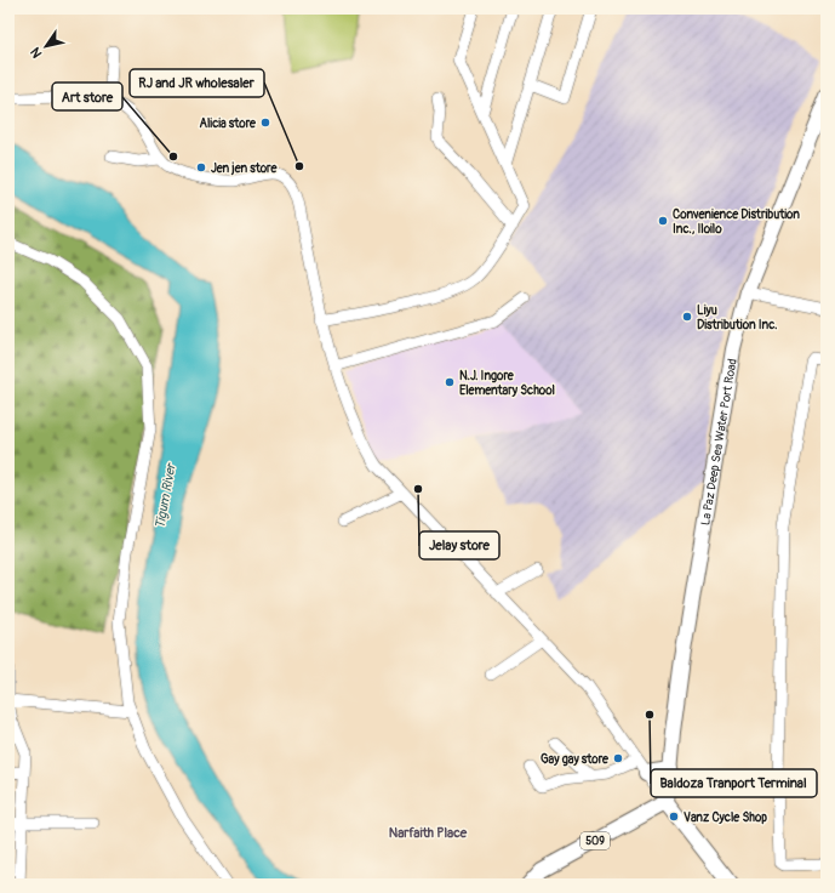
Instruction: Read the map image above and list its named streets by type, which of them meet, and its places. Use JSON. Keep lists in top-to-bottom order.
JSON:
{
  "streets": {
    "main road": ["La Paz Deep Sea Water Port Road", "509"]
  },
  "crossings": [
    ["La Paz Deep Sea Water Port Road", "509"]
  ],
  "districts": ["Narfaith Place"],
  "water": ["Tigum River"],
  "places": [
    "Alicia store",
    "Art store",
    "RJ and JR wholesaler",
    "Jen jen store",
    "Convenience Distribution Inc., Iloilo",
    "Liyu Distribution Inc.",
    "N.J. Ingore Elementary School",
    "Jelay store",
    "Baldoza Tranport Terminal",
    "Gay gay store",
    "Vanz Cycle Shop"
  ],
  "north": "bottom left"
}
